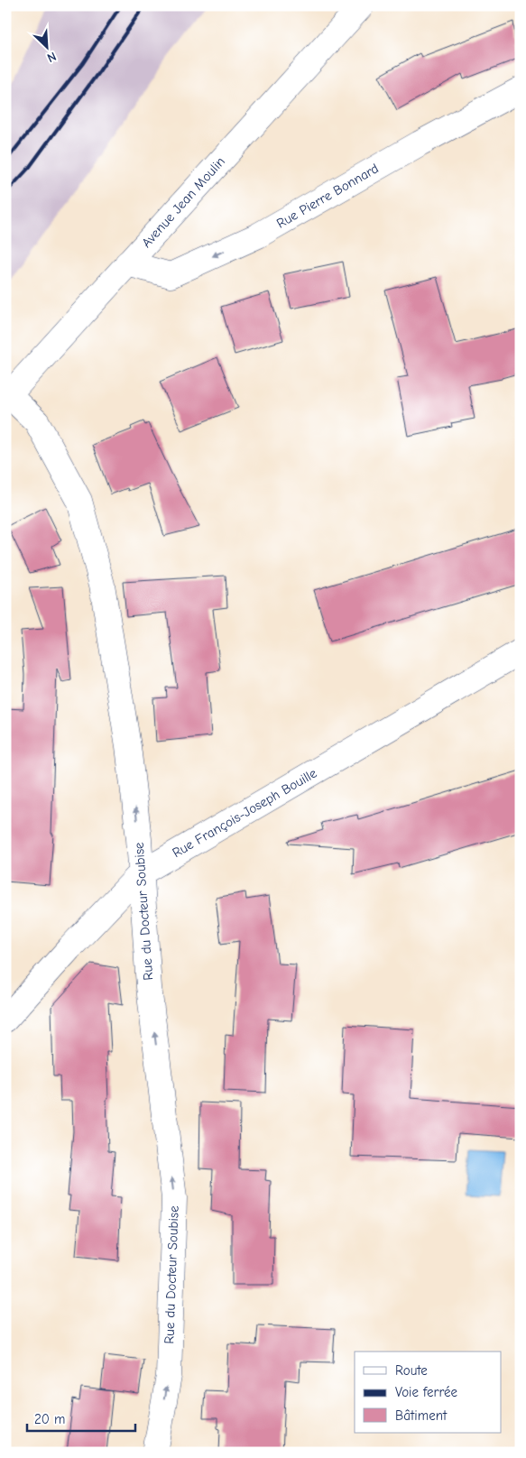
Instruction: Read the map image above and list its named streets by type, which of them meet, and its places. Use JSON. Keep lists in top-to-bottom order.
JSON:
{
  "streets": {
    "street": [
      "Rue Pierre Bonnard",
      "Avenue Jean Moulin",
      "Rue François-Joseph Bouille",
      "Rue du Docteur Soubise"
    ]
  },
  "crossings": [
    ["Rue Pierre Bonnard", "Avenue Jean Moulin"],
    ["Avenue Jean Moulin", "Rue du Docteur Soubise"],
    ["Rue François-Joseph Bouille", "Rue du Docteur Soubise"]
  ],
  "one_way": ["Rue Pierre Bonnard", "Rue du Docteur Soubise"],
  "legend": ["Route", "Voie ferrée", "Bâtiment"],
  "scale_bar": "20 m",
  "north": "bottom right"
}
